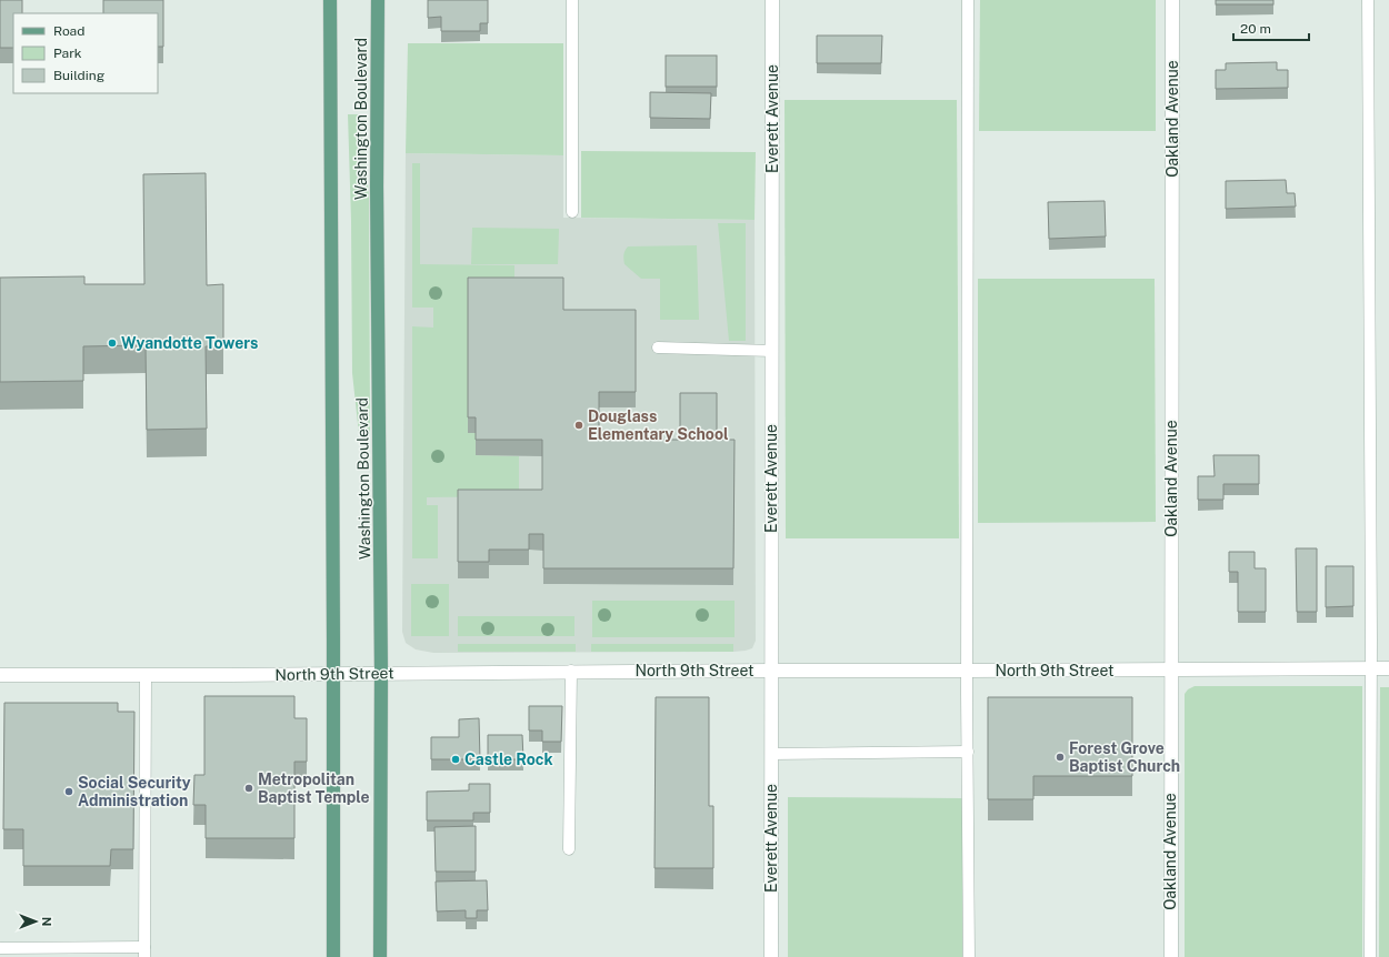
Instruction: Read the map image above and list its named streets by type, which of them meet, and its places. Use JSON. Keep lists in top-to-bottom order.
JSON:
{
  "streets": {
    "main road": ["Washington Boulevard"],
    "street": ["Everett Avenue", "Oakland Avenue", "North 9th Street"]
  },
  "crossings": [
    ["Washington Boulevard", "North 9th Street"],
    ["Everett Avenue", "North 9th Street"],
    ["Oakland Avenue", "North 9th Street"]
  ],
  "places": [
    "Wyandotte Towers",
    "Douglass Elementary School",
    "Forest Grove Baptist Church",
    "Castle Rock",
    "Metropolitan Baptist Temple",
    "Social Security Administration"
  ],
  "legend": ["Road", "Park", "Building"],
  "scale_bar": "20 m",
  "north": "right"
}
